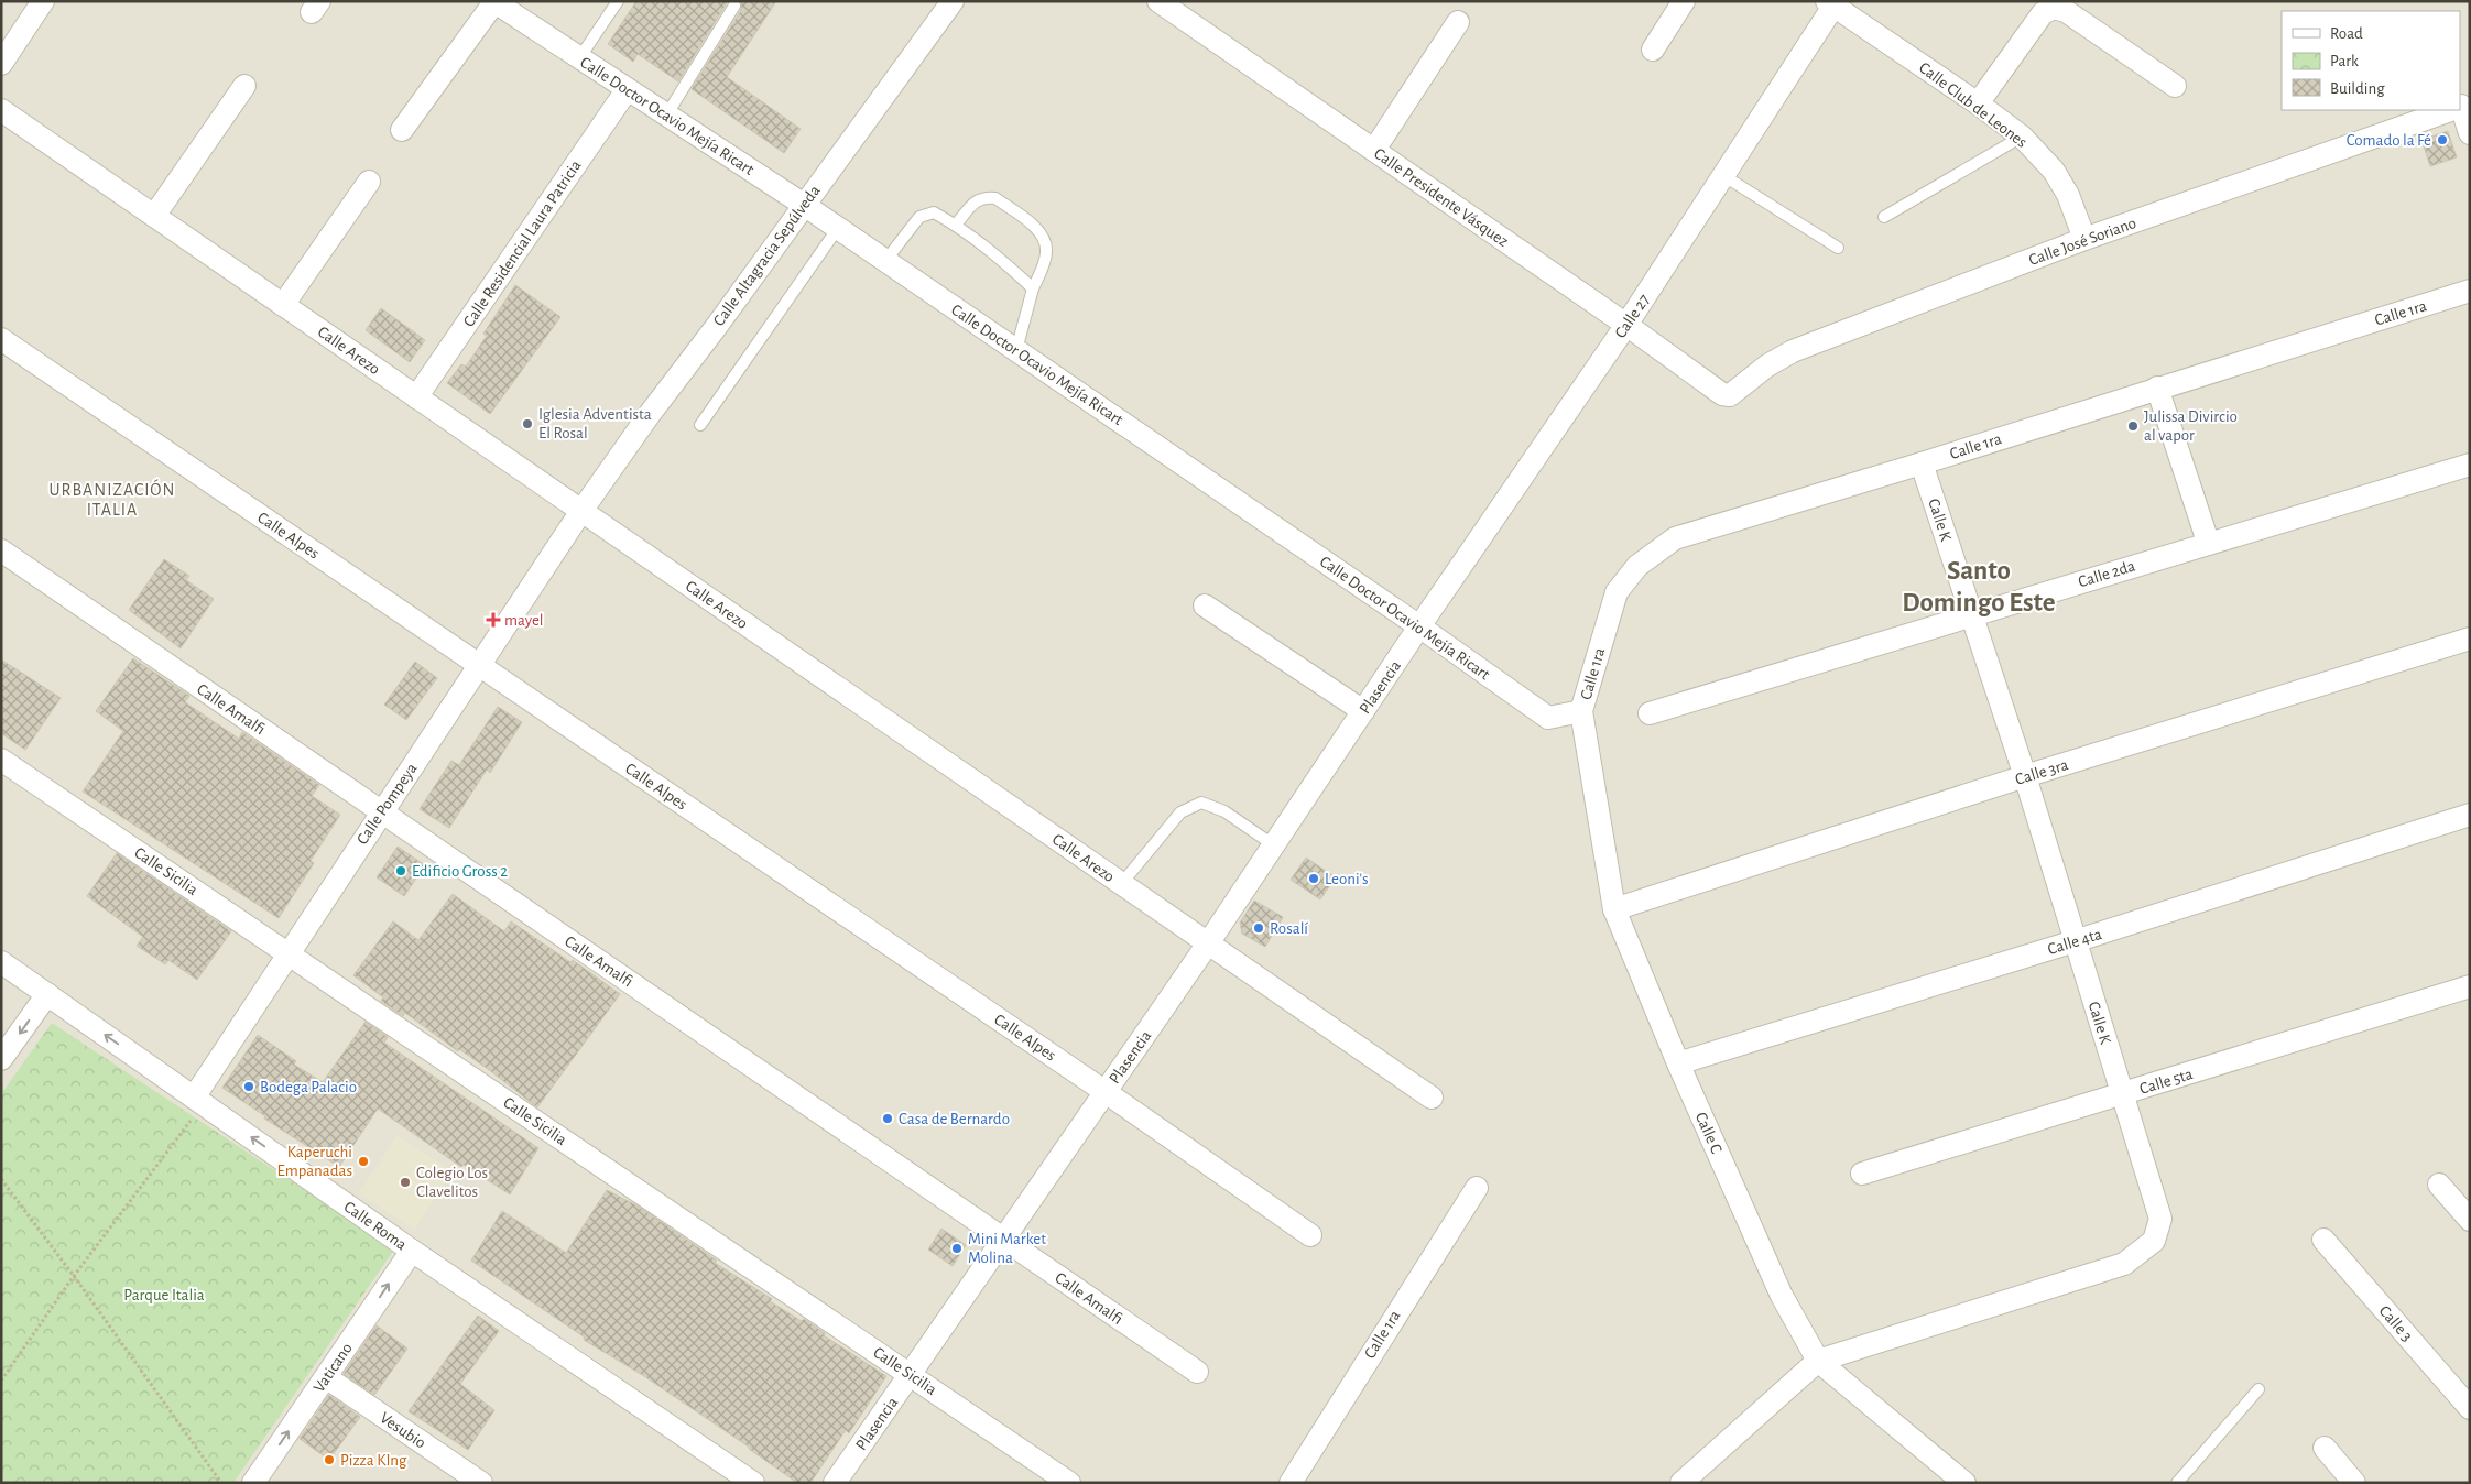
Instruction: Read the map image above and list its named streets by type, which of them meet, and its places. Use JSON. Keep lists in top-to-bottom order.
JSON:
{
  "streets": {
    "street": [
      "Calle Club de Leones",
      "Calle Doctor Ocavio Mejía Ricart",
      "Calle Presidente Vásquez",
      "Calle José Soriano",
      "Calle Residencial Laura Patricia",
      "Calle Altagracia Sepúlveda",
      "Calle 1ra",
      "Calle 27",
      "Calle Arezo",
      "Calle K",
      "Calle Alpes",
      "Calle 2da",
      "Plasencia",
      "Calle Amalfi",
      "Calle 3ra",
      "Calle Pompeya",
      "Calle Sicilia",
      "Calle 4ta",
      "Calle 5ta",
      "Calle C",
      "Calle Roma",
      "Calle 3",
      "Vaticano",
      "Vesubio"
    ]
  },
  "crossings": [
    ["Calle Club de Leones", "Calle José Soriano"],
    ["Calle Club de Leones", "Calle 27"],
    ["Calle Doctor Ocavio Mejía Ricart", "Calle Residencial Laura Patricia"],
    ["Calle Doctor Ocavio Mejía Ricart", "Calle Altagracia Sepúlveda"],
    ["Calle Doctor Ocavio Mejía Ricart", "Calle 1ra"],
    ["Calle Doctor Ocavio Mejía Ricart", "Calle 27"],
    ["Calle Doctor Ocavio Mejía Ricart", "Plasencia"],
    ["Calle Doctor Ocavio Mejía Ricart", "Calle C"],
    ["Calle Presidente Vásquez", "Calle José Soriano"],
    ["Calle Presidente Vásquez", "Calle 27"],
    ["Calle Residencial Laura Patricia", "Calle Arezo"],
    ["Calle Altagracia Sepúlveda", "Calle Arezo"],
    ["Calle Altagracia Sepúlveda", "Calle Pompeya"],
    ["Calle 1ra", "Calle K"],
    ["Calle 1ra", "Calle C"],
    ["Calle 27", "Plasencia"],
    ["Calle Arezo", "Plasencia"],
    ["Calle Arezo", "Calle Pompeya"],
    ["Calle K", "Calle 2da"],
    ["Calle K", "Calle 3ra"],
    ["Calle K", "Calle 4ta"],
    ["Calle K", "Calle 5ta"],
    ["Calle K", "Calle C"],
    ["Calle Alpes", "Plasencia"],
    ["Calle Alpes", "Calle Pompeya"],
    ["Plasencia", "Calle Amalfi"],
    ["Plasencia", "Calle Sicilia"],
    ["Calle Amalfi", "Calle Pompeya"],
    ["Calle 3ra", "Calle C"],
    ["Calle Pompeya", "Calle Sicilia"],
    ["Calle Pompeya", "Calle Roma"],
    ["Calle 4ta", "Calle C"],
    ["Calle Roma", "Vaticano"],
    ["Vaticano", "Vesubio"]
  ],
  "one_way": ["Calle Roma", "Vaticano"],
  "districts": ["URBANIZACIÓN ITALIA", "Santo Domingo Este"],
  "parks": ["Parque Italia"],
  "places": {
    "other": [
      "Comado la Fé",
      "Iglesia Adventista El Rosal",
      "Julissa Divircio al vapor",
      "Edificio Gross 2",
      "Leoni's",
      "Rosalí",
      "Bodega Palacio",
      "Casa de Bernardo",
      "Kaperuchi Empanadas",
      "Colegio Los Clavelitos",
      "Mini Market Molina",
      "Pizza KIng"
    ],
    "health": ["mayel"]
  },
  "legend": ["Road", "Park", "Building"]
}
